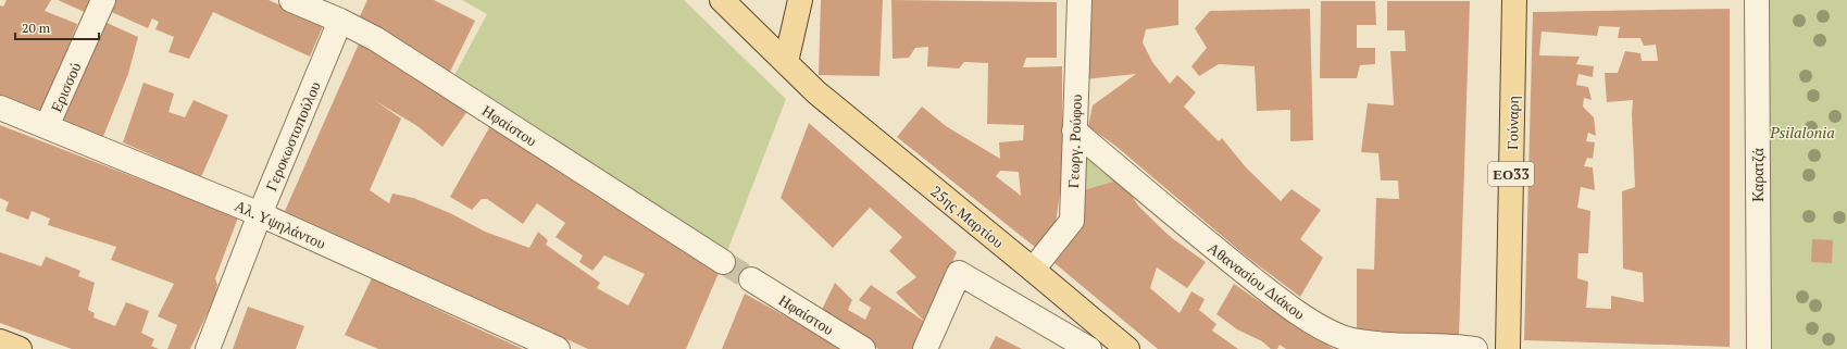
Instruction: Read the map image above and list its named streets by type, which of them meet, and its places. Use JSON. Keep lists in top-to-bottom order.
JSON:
{
  "streets": {
    "main road": ["Γούναρη", "ΕΟ33", "25ης Μαρτίου"],
    "street": [
      "Ερισσού",
      "Ηφαίστου",
      "Γεροκωστοπούλου",
      "Γεωργ. Ρούφου",
      "Καρατζά",
      "Αλ. Υψηλάντου",
      "Αθανασίου Διάκου"
    ]
  },
  "crossings": [
    ["Ερισσού", "Αλ. Υψηλάντου"],
    ["Ηφαίστου", "Γεροκωστοπούλου"],
    ["Γεροκωστοπούλου", "Αλ. Υψηλάντου"],
    ["Γεωργ. Ρούφου", "25ης Μαρτίου"],
    ["Γεωργ. Ρούφου", "Αθανασίου Διάκου"]
  ],
  "parks": ["Psilalonia"],
  "scale_bar": "20 m"
}
